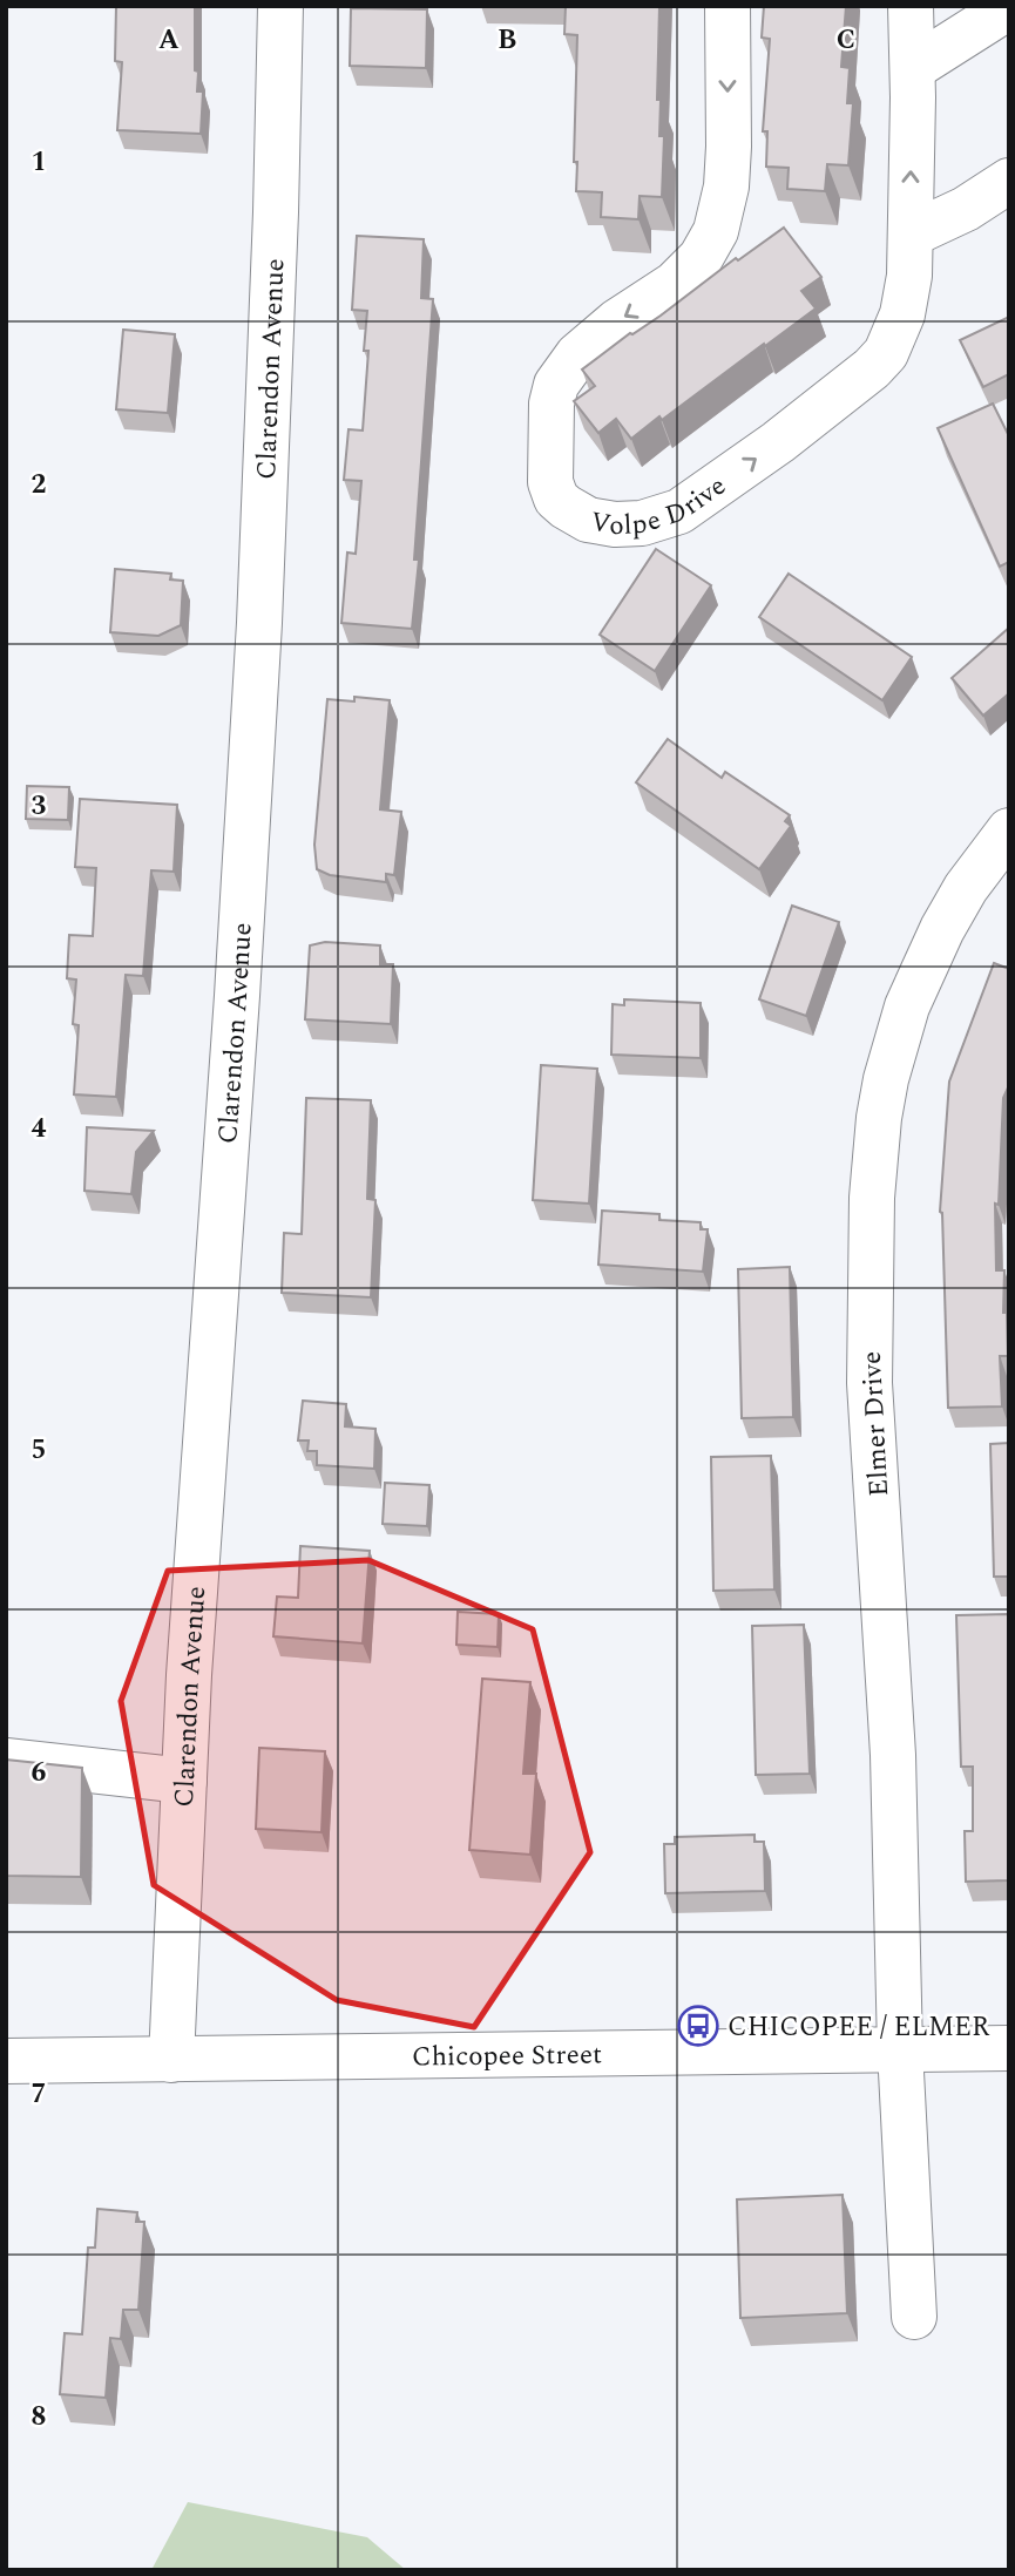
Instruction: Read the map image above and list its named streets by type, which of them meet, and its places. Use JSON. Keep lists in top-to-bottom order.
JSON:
{
  "streets": {
    "street": [
      "Clarendon Avenue",
      "Volpe Drive",
      "Elmer Drive",
      "Chicopee Street"
    ]
  },
  "crossings": [
    ["Clarendon Avenue", "Chicopee Street"],
    ["Elmer Drive", "Chicopee Street"]
  ],
  "places": {
    "bus stop": ["CHICOPEE / ELMER"]
  },
  "grid": {
    "columns": ["A", "B", "C"],
    "rows": [
      "1",
      "2",
      "3",
      "4",
      "5",
      "6",
      "7",
      "8"
    ]
  }
}
